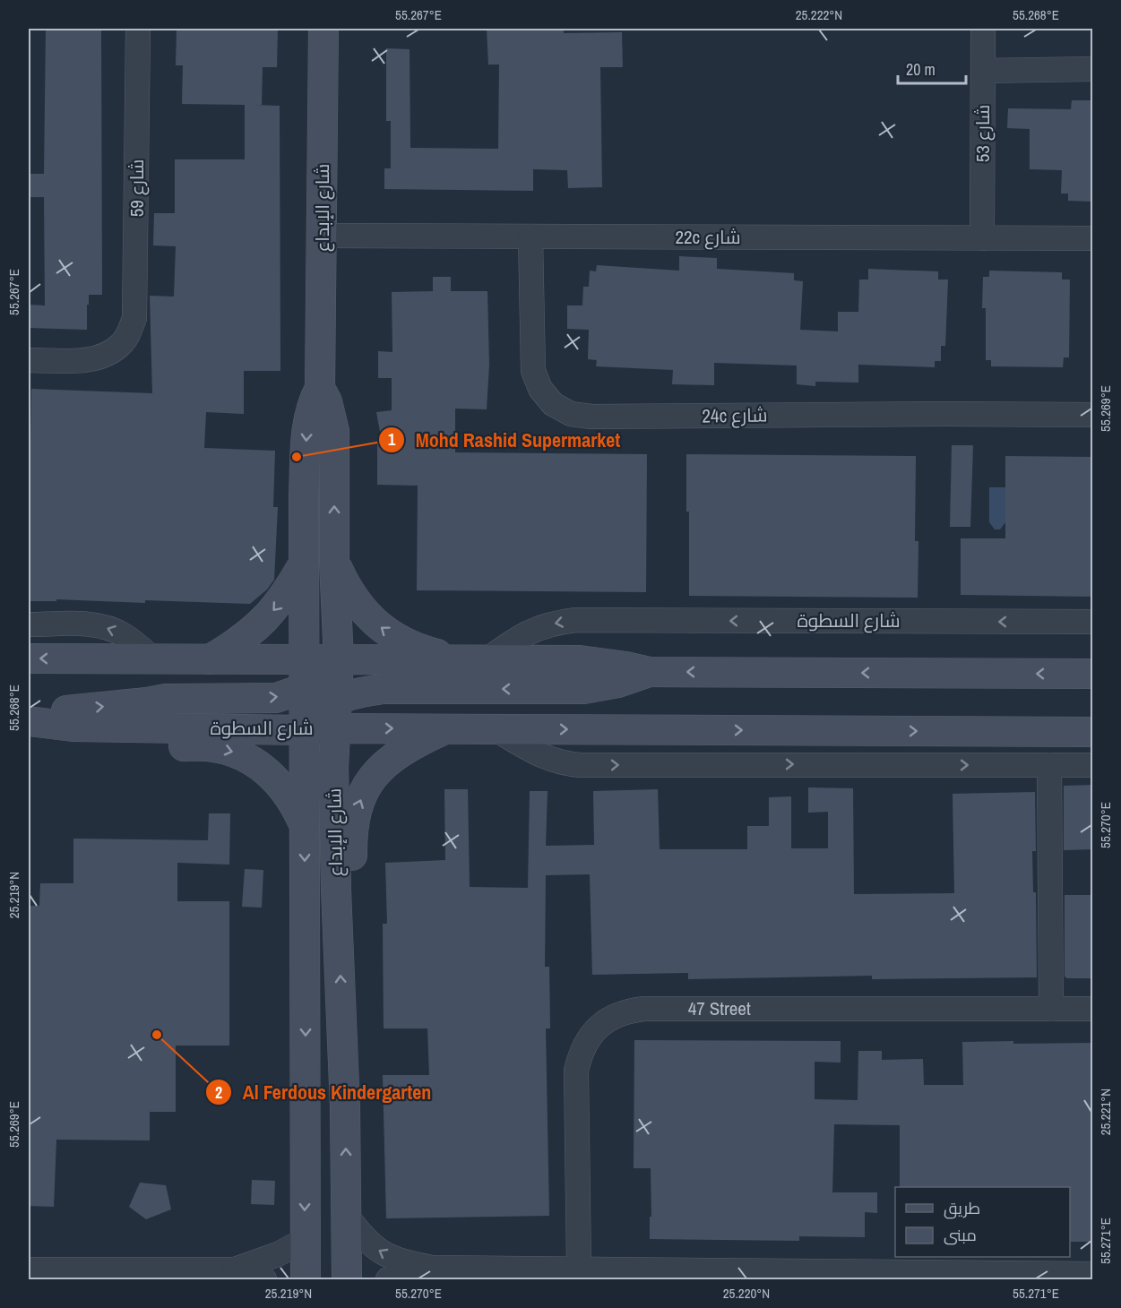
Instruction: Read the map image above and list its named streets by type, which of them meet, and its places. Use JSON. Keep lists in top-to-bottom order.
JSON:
{
  "streets": {
    "main road": ["شارع الإبداع", "شارع السطوة"],
    "street": [
      "شارع 53",
      "شارع 59",
      "22c شارع",
      "24c شارع",
      "47 Street"
    ]
  },
  "crossings": [
    ["شارع 53", "22c شارع"],
    ["شارع الإبداع", "22c شارع"],
    ["شارع الإبداع", "شارع السطوة"],
    ["22c شارع", "24c شارع"]
  ],
  "places": ["Mohd Rashid Supermarket", "Al Ferdous Kindergarten"],
  "legend": ["طريق", "مبنى"],
  "scale_bar": "20 m",
  "coordinates": [
    "55.267°E",
    "25.222°N",
    "55.268°E",
    "55.269°E",
    "55.270°E",
    "25.219°N",
    "25.221°N",
    "55.271°E",
    "25.220°N"
  ]
}
